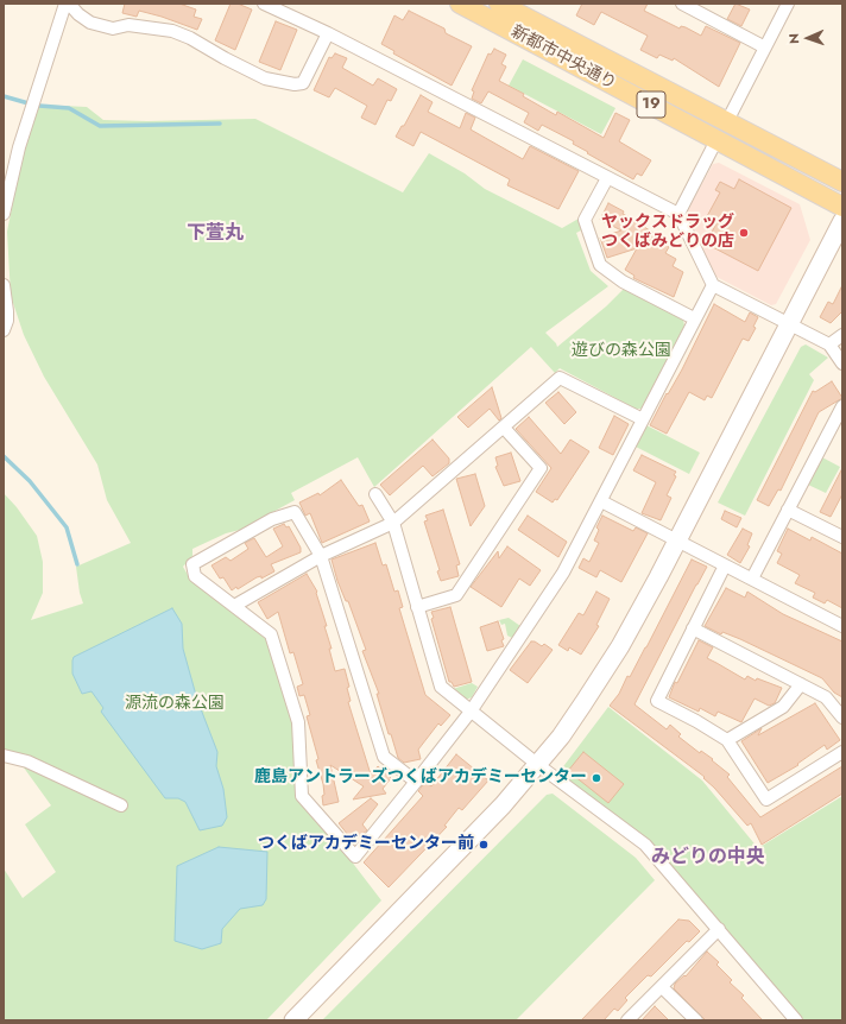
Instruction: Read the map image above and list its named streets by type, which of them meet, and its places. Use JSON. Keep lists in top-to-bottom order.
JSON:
{
  "streets": {
    "main road": ["新都市中央通り", "19"]
  },
  "districts": ["下萱丸", "みどりの中央"],
  "parks": ["遊びの森公園", "源流の森公園"],
  "places": ["ヤックスドラッグ つくばみどりの店", "鹿島アントラーズつくばアカデミーセンター", "つくばアカデミーセンター前"],
  "north": "left"
}
